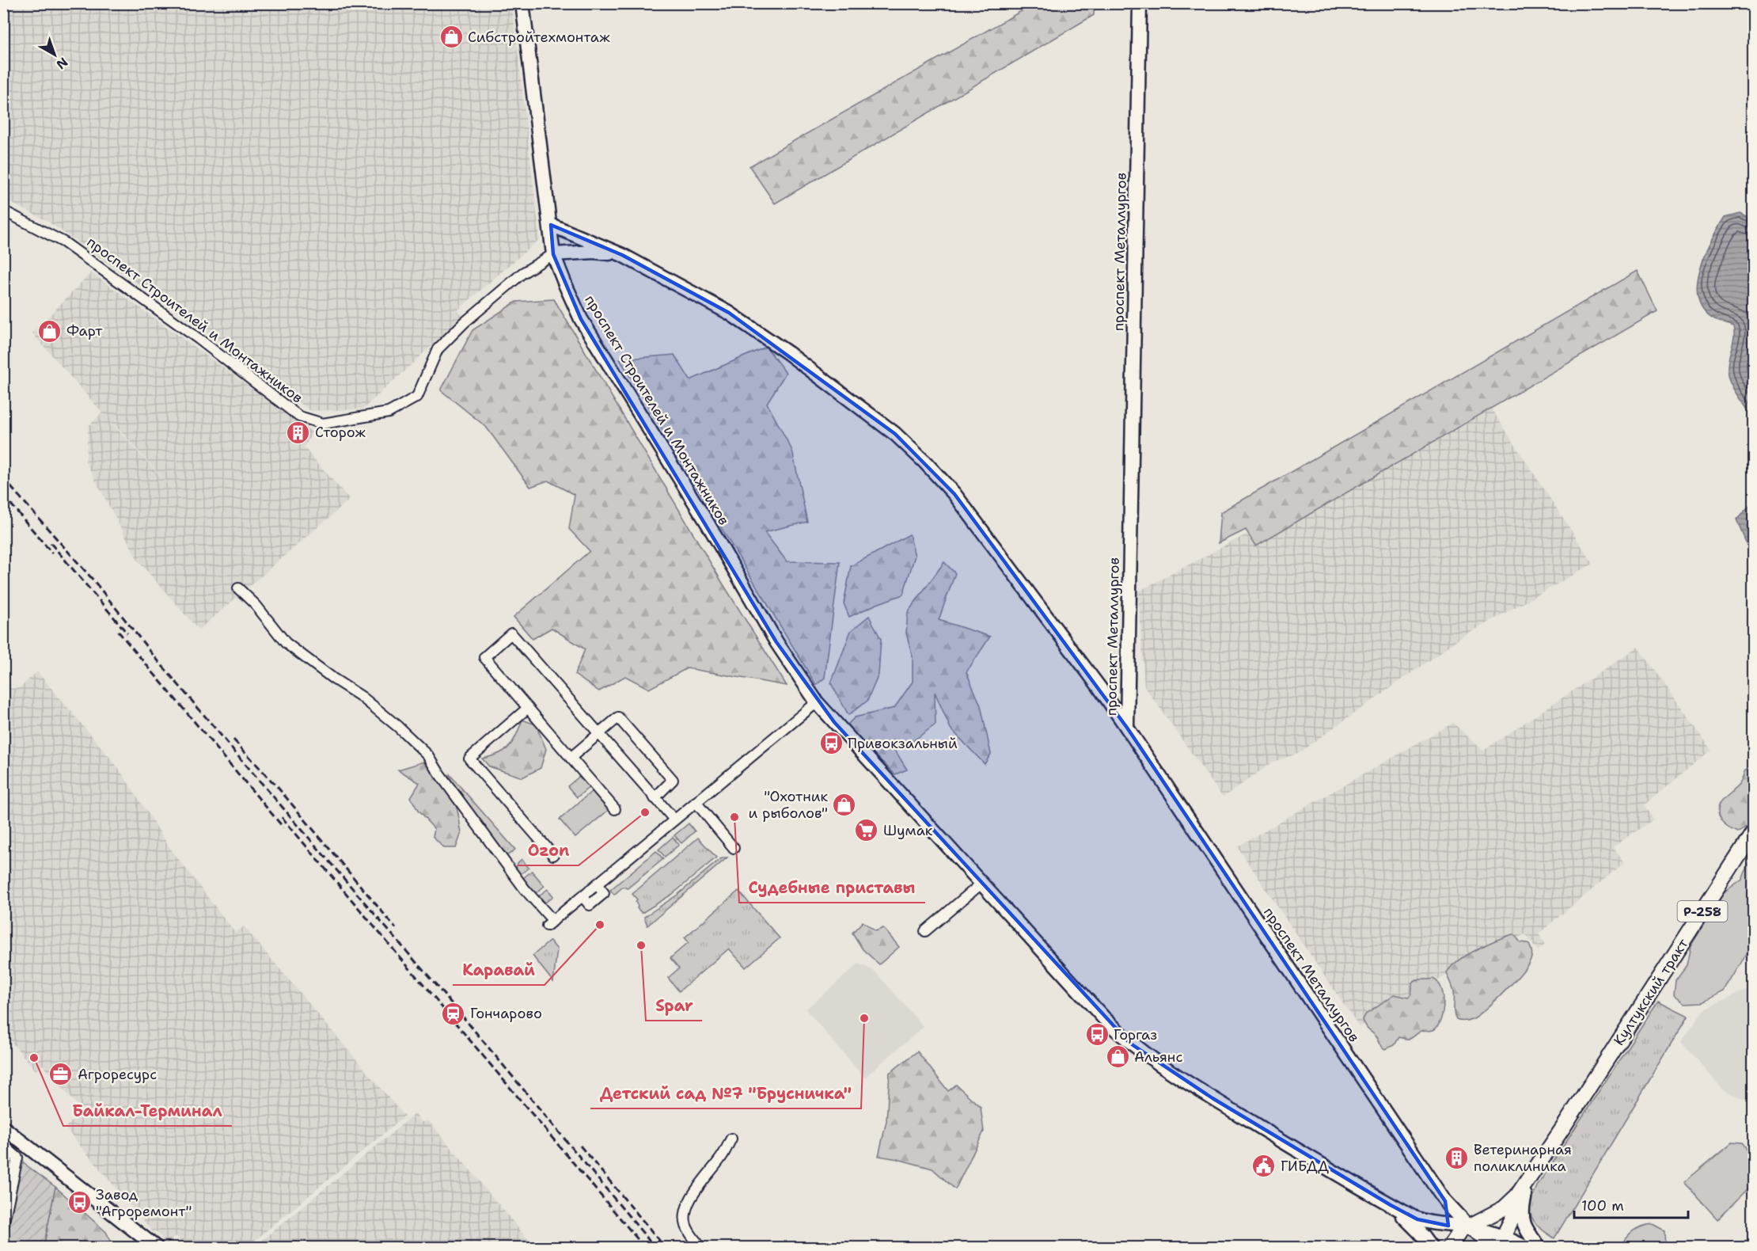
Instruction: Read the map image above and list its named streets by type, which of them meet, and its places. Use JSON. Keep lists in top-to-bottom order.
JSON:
{
  "streets": {
    "main road": ["Р-258", "Култукский тракт"],
    "street": ["проспект Металлургов", "проспект Строителей и Монтажников"]
  },
  "crossings": [
    ["проспект Металлургов", "проспект Строителей и Монтажников"],
    ["проспект Металлургов", "Р-258"],
    ["проспект Строителей и Монтажников", "Р-258"],
    ["Р-258", "Култукский тракт"]
  ],
  "places": {
    "shop": [
      "Сибстройтехмонтаж",
      "Фарт",
      "\"Охотник и рыболов\"",
      "Альянс"
    ],
    "building": ["Сторож", "Ветеринарная поликлиника"],
    "bus stop": ["Привокзальный", "Горгаз", "Завод \"Агроремонт\""],
    "other": [
      "Ozon",
      "Судебные приставы",
      "Каравай",
      "Spar",
      "Детский сад №7 \"Брусничка\"",
      "Байкал-Терминал"
    ],
    "supermarket": ["Шумак"],
    "station": ["Гончарово"],
    "office": ["Агроресурс"],
    "public building": ["ГИБДД"]
  },
  "scale_bar": "100 m",
  "north": "bottom right"
}
